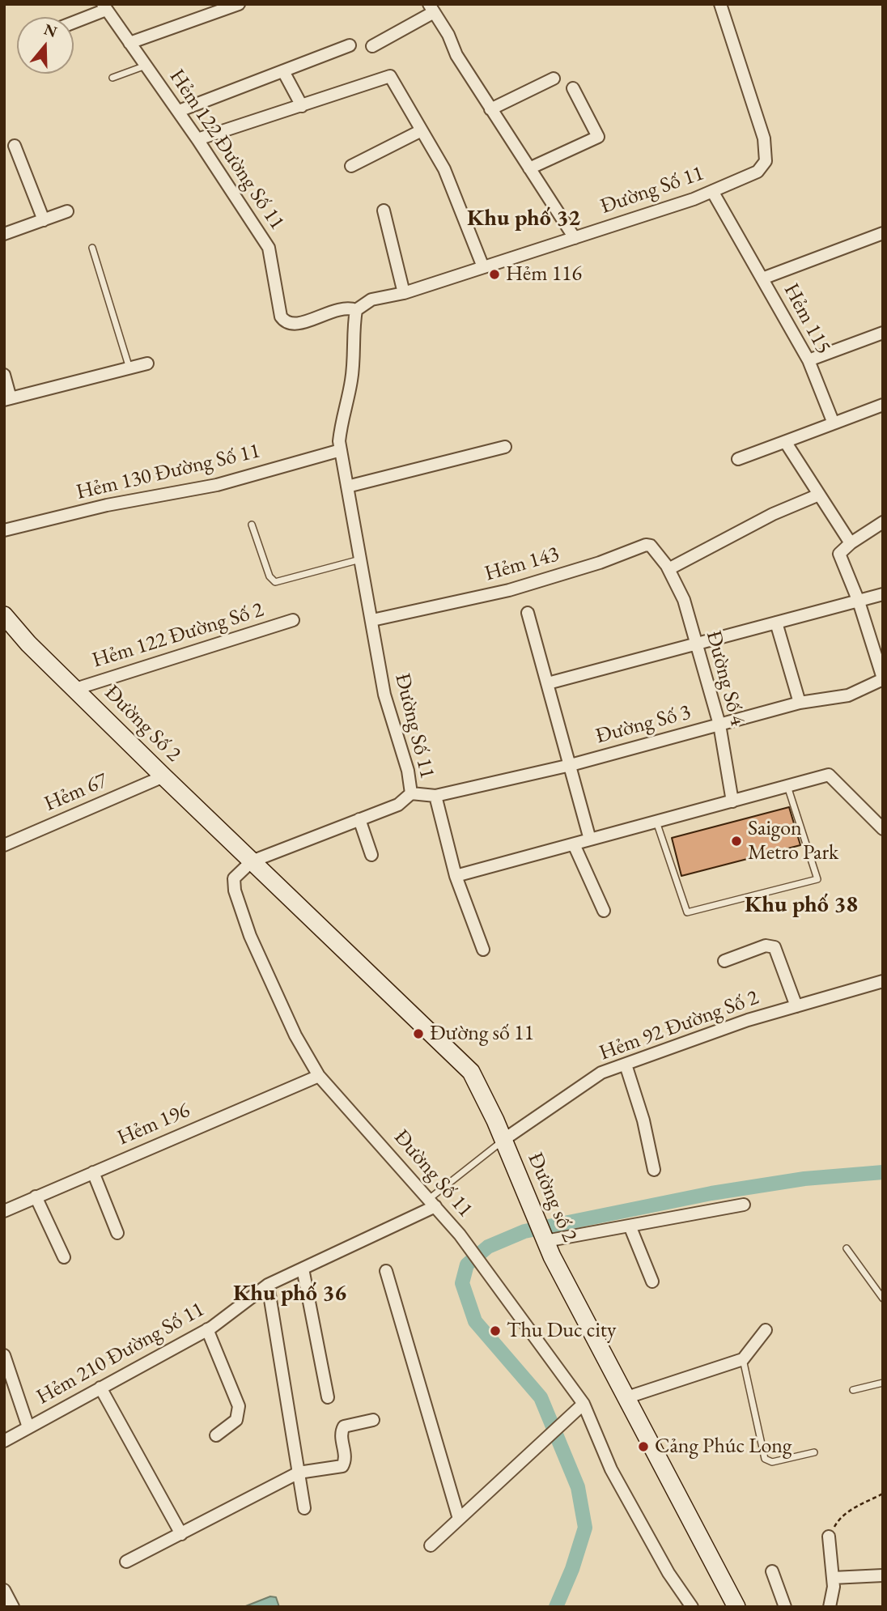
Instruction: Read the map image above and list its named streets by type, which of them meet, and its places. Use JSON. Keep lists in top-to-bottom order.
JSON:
{
  "streets": {
    "street": [
      "Hẻm 122 Đường Số 11",
      "Đường Số 11",
      "Hẻm 115",
      "Hẻm 130 Đường Số 11",
      "Hẻm 143",
      "Hẻm 122 Đường Số 2",
      "Đường Số 4",
      "Đường Số 2",
      "Đường Số 3",
      "Hẻm 67",
      "Hẻm 92 Đường Số 2",
      "Hẻm 196",
      "Đường số 2",
      "Hẻm 210 Đường Số 11"
    ]
  },
  "crossings": [
    ["Hẻm 122 Đường Số 11", "Đường Số 11"],
    ["Đường Số 11", "Hẻm 115"],
    ["Đường Số 11", "Hẻm 130 Đường Số 11"],
    ["Đường Số 11", "Hẻm 143"],
    ["Đường Số 11", "Đường Số 2"],
    ["Đường Số 11", "Đường Số 3"],
    ["Đường Số 11", "Hẻm 196"],
    ["Đường Số 11", "Đường số 2"],
    ["Đường Số 11", "Hẻm 210 Đường Số 11"],
    ["Hẻm 143", "Đường Số 4"],
    ["Hẻm 122 Đường Số 2", "Đường Số 2"],
    ["Đường Số 4", "Đường Số 3"],
    ["Đường Số 2", "Hẻm 67"],
    ["Đường Số 2", "Đường số 2"],
    ["Hẻm 92 Đường Số 2", "Đường số 2"]
  ],
  "districts": ["Khu phố 32", "Khu phố 38", "Khu phố 36"],
  "places": [
    "Hẻm 116",
    "Saigon Metro Park",
    "Đường số 11",
    "Thu Duc city",
    "Cảng Phúc Long"
  ],
  "north": "top"
}
